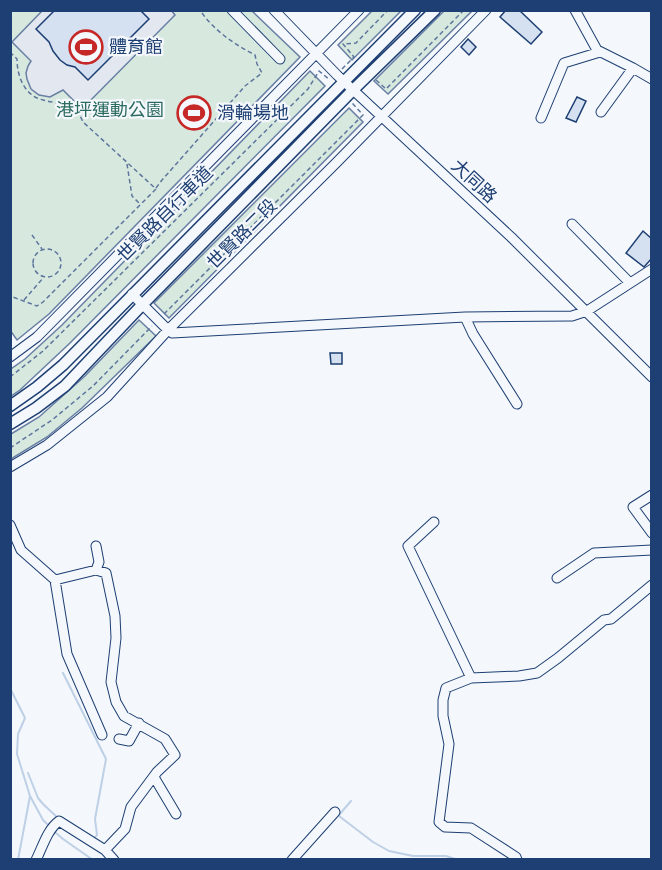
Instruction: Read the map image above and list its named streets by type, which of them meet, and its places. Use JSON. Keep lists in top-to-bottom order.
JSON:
{
  "streets": {
    "main road": ["世賢路二段"],
    "street": ["大同路"],
    "path": ["世賢路自行車道"]
  },
  "crossings": [
    ["大同路", "世賢路二段"]
  ],
  "parks": ["港坪運動公園"],
  "places": {
    "sports": ["體育館", "滑輪場地"]
  }
}
